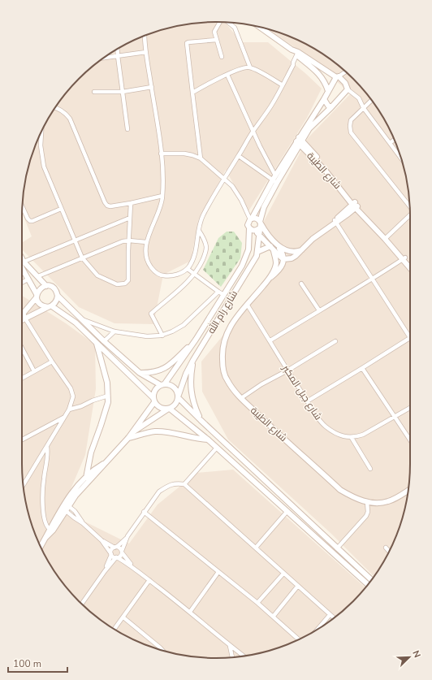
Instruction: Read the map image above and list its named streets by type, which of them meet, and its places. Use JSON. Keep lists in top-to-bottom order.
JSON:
{
  "streets": {
    "street": ["شارع الطيبة", "شارع رام الله", "شارع جبل المكبر"]
  },
  "crossings": [
    ["شارع الطيبة", "شارع رام الله"],
    ["شارع الطيبة", "شارع جبل المكبر"]
  ],
  "scale_bar": "100 m",
  "north": "top right"
}
